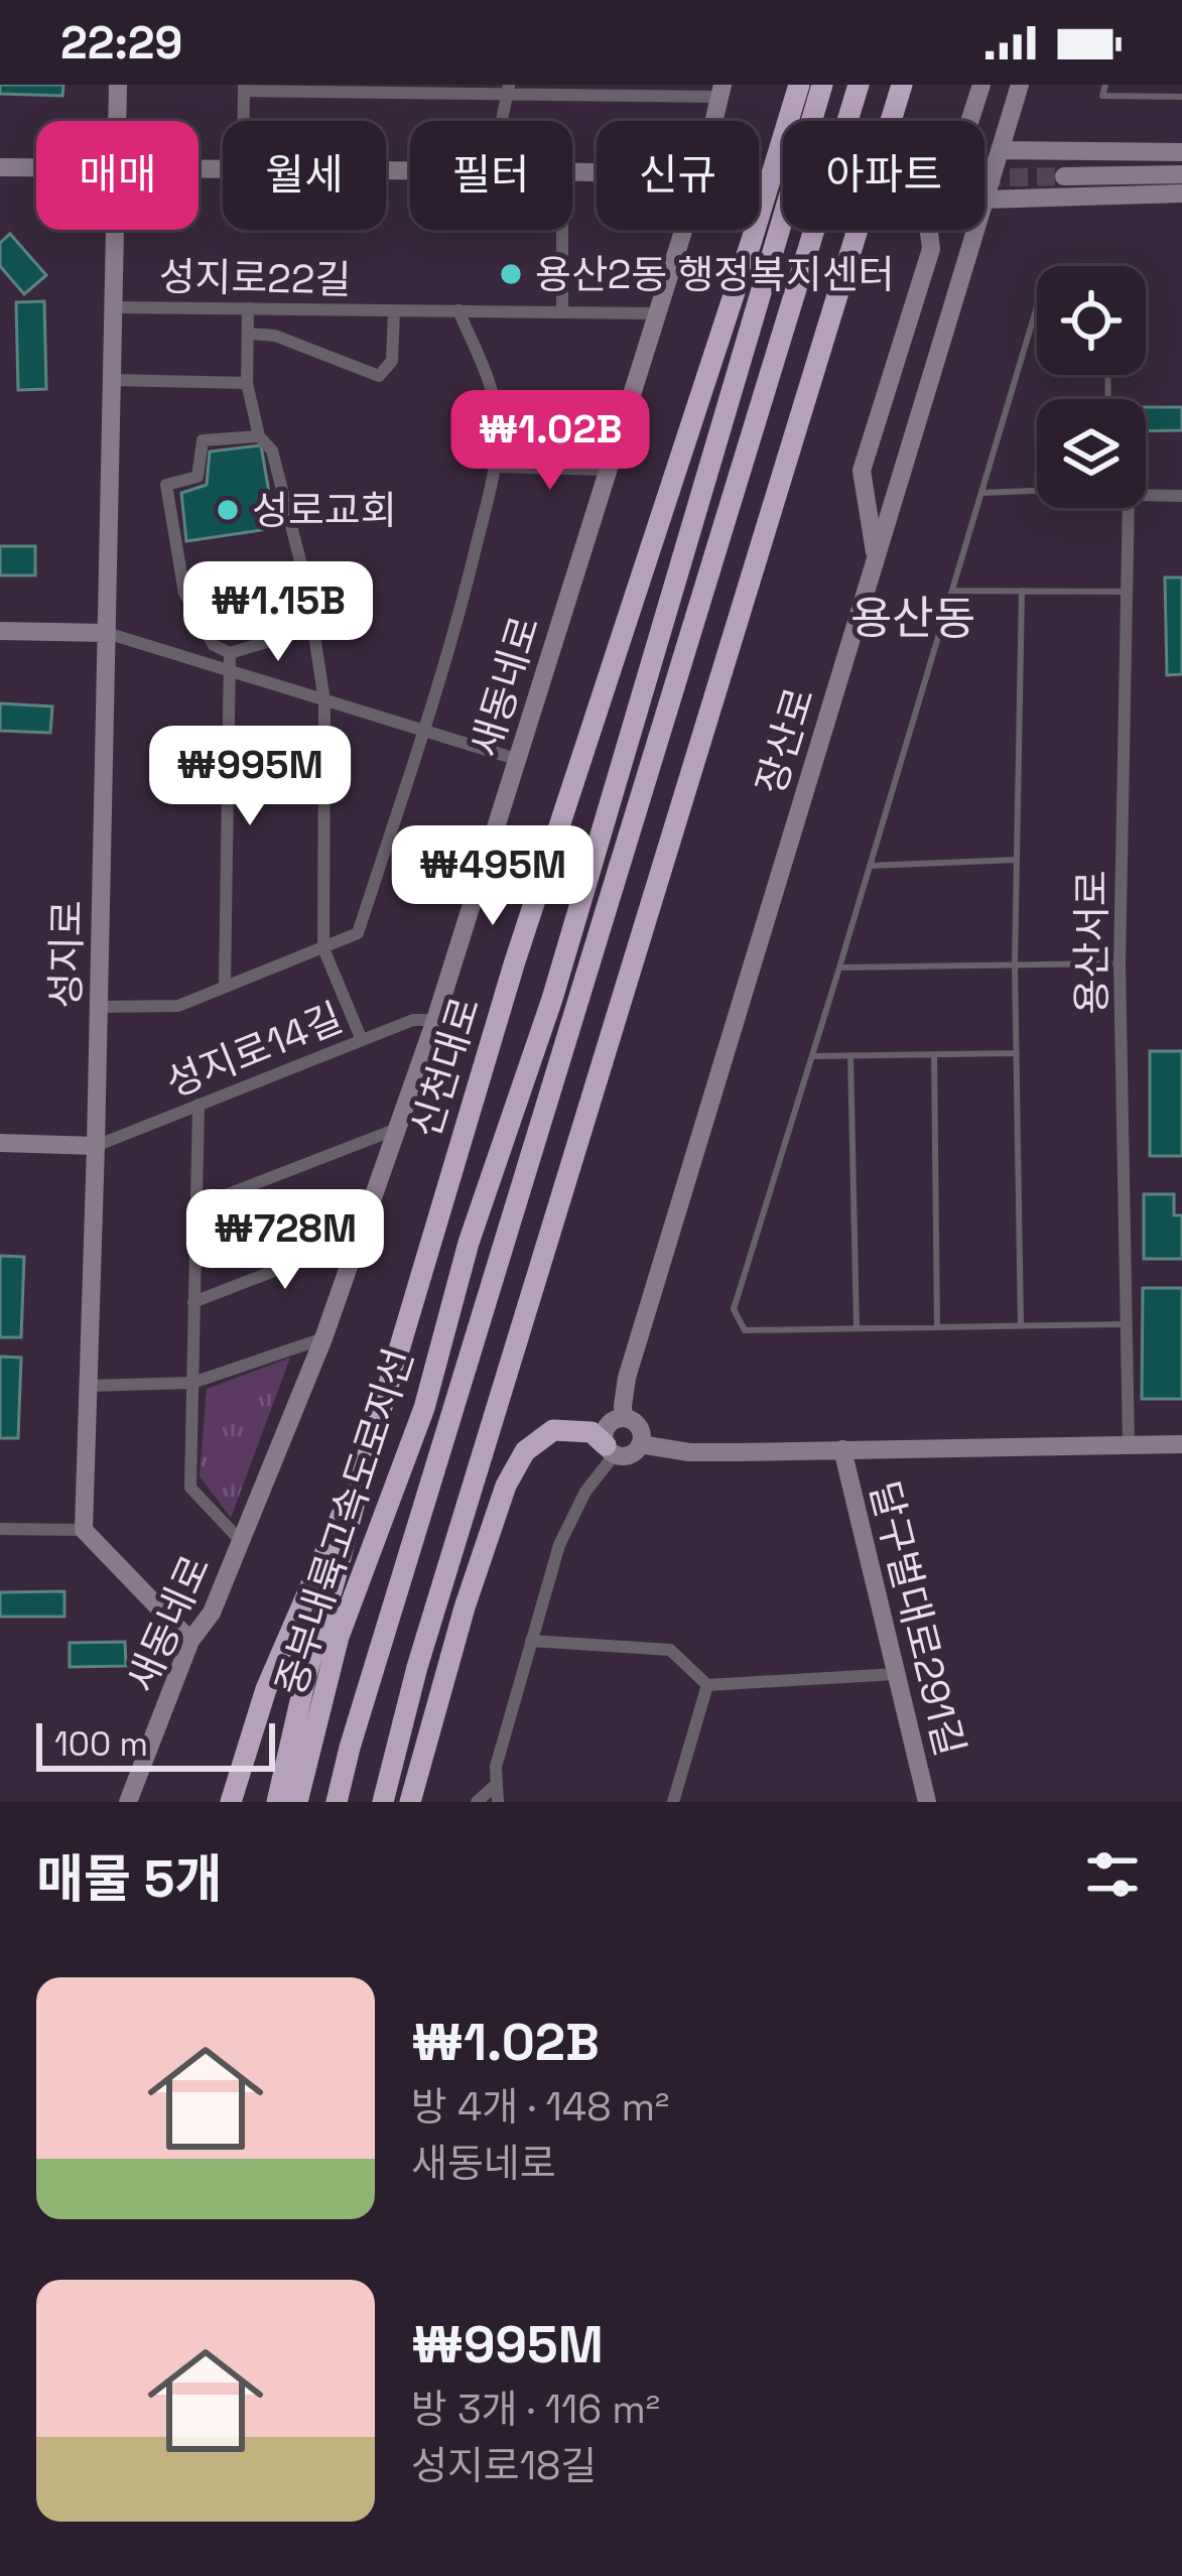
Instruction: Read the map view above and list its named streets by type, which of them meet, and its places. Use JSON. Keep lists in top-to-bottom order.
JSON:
{
  "streets": {
    "highway": ["신천대로", "중부내륙고속도로지선"],
    "street": [
      "성지로22길",
      "새동네로",
      "장산로",
      "용산서로",
      "성지로",
      "성지로14길",
      "달구벌대로291길"
    ]
  },
  "crossings": [
    ["성지로22길", "새동네로"],
    ["성지로22길", "성지로"],
    ["새동네로", "성지로14길"],
    ["성지로", "성지로14길"]
  ],
  "districts": ["용산동"],
  "places": ["용산2동 행정복지센터", "성로교회"],
  "scale_bar": "100 m",
  "page": {
    "status": "22:29",
    "chip": [
      "매매",
      "월세",
      "필터",
      "신규",
      "아파트"
    ],
    "price": [
      "₩1.02B",
      "₩1.15B",
      "₩995M",
      "₩495M",
      "₩728M"
    ],
    "scale": "100 m",
    "heading": "매물 5개",
    "list": [
      {
        "name": "₩1.02B",
        "note": "방 4개 · 148 m² · 새동네로"
      },
      {
        "name": "₩995M",
        "note": "방 3개 · 116 m² · 성지로18길"
      }
    ]
  }
}
